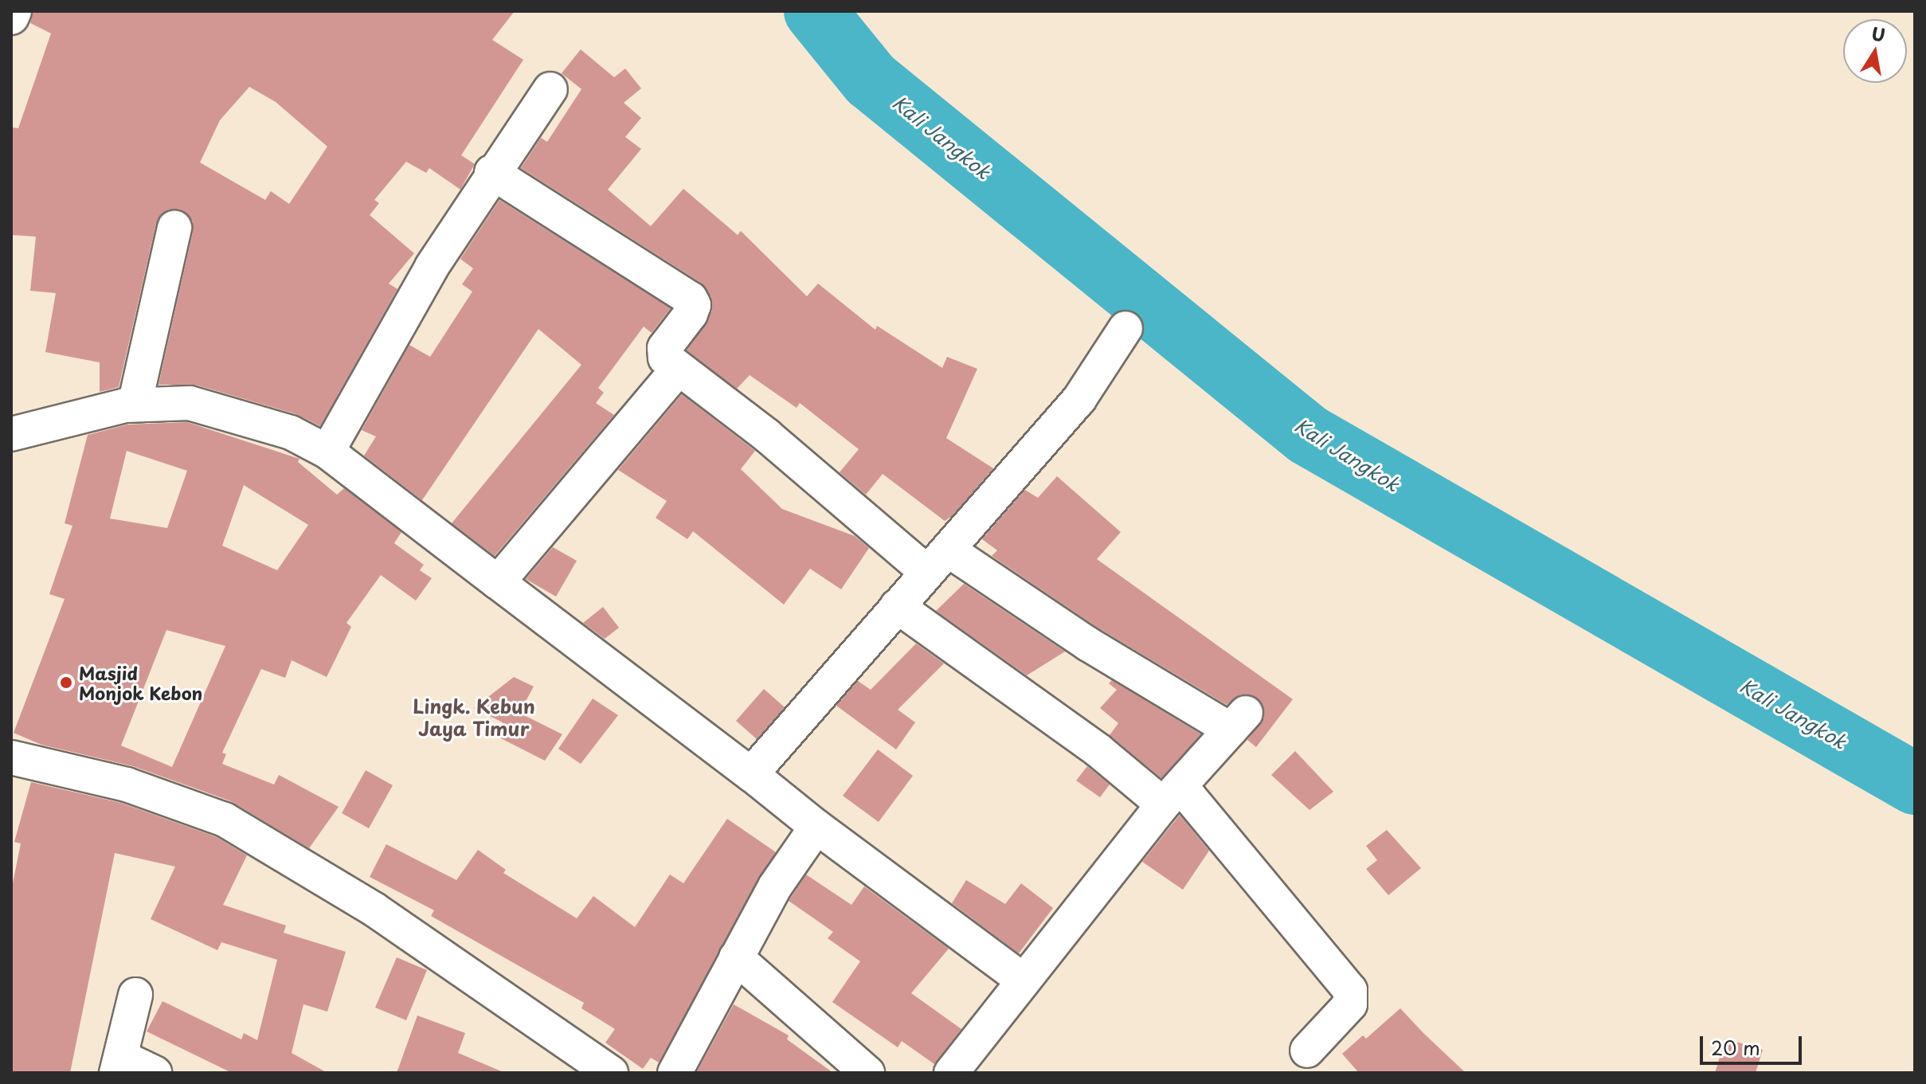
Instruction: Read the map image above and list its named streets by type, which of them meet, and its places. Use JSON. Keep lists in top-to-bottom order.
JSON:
{
  "districts": ["Lingk. Kebun Jaya Timur"],
  "water": ["Kali Jangkok"],
  "places": ["Masjid Monjok Kebon"],
  "scale_bar": "20 m",
  "north": "top"
}
